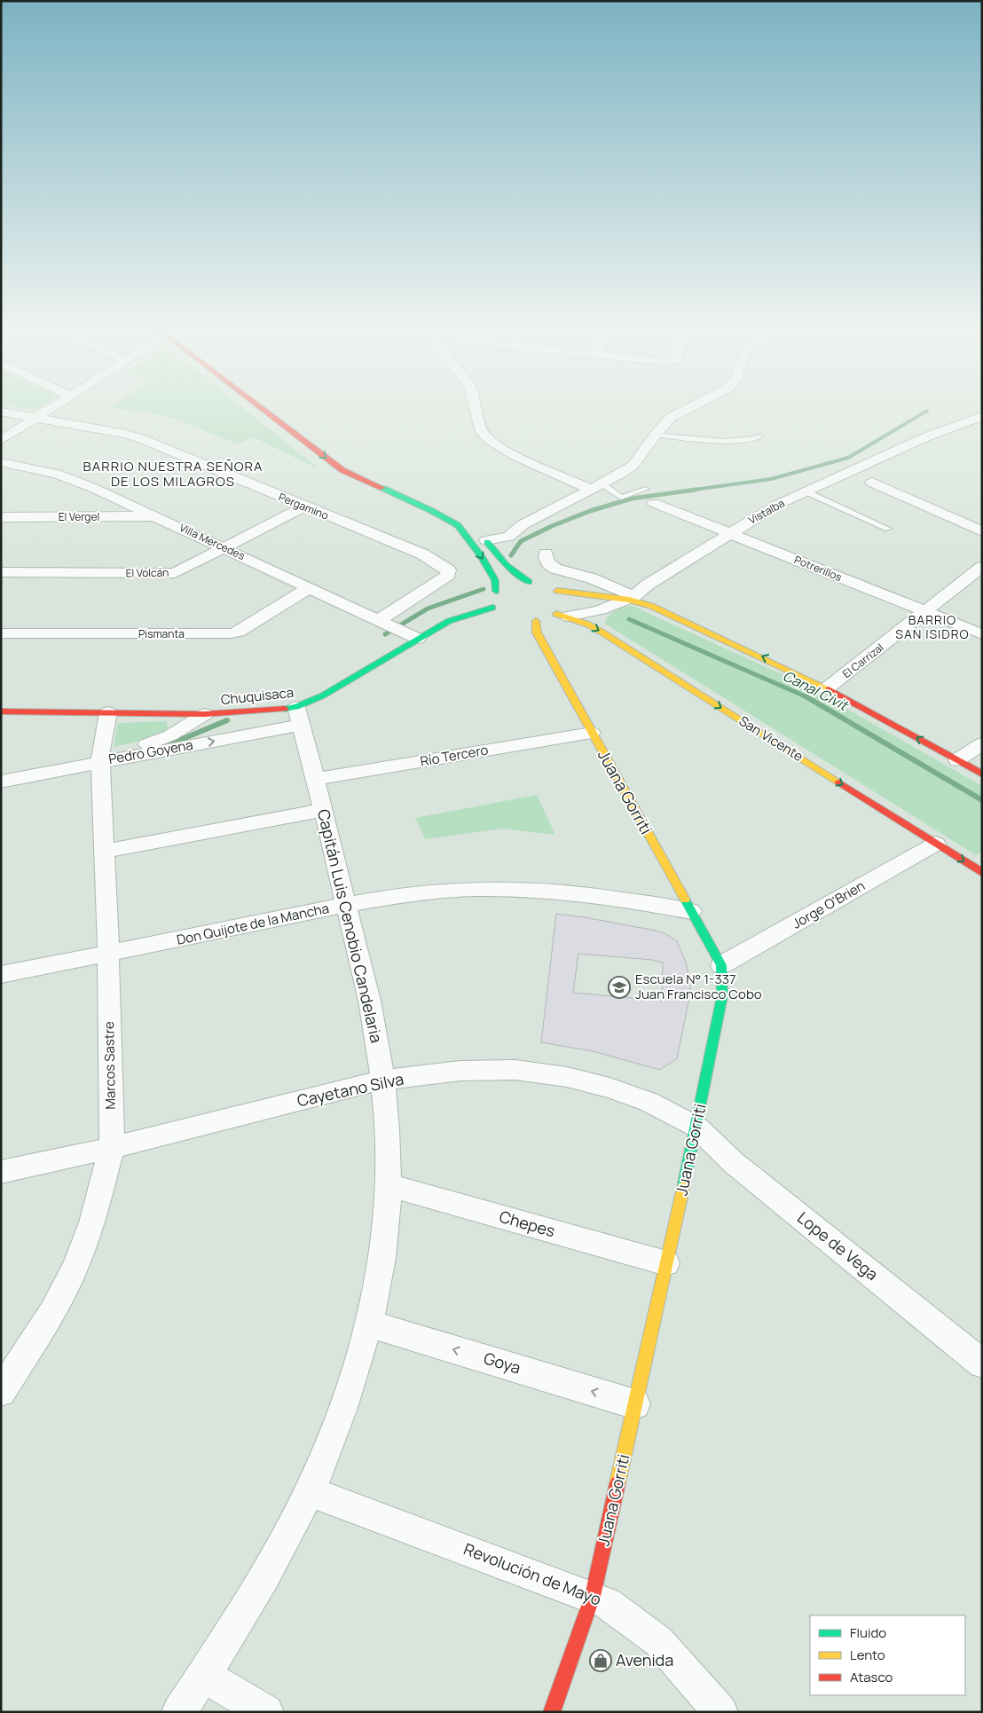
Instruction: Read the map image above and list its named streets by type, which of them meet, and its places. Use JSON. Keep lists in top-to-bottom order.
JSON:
{
  "streets": {
    "main road": ["Chuquisaca", "San Vicente", "Juana Gorriti"],
    "street": [
      "Pergamino",
      "Vistalba",
      "El Vergel",
      "Villa Mercedes",
      "Potrerillos",
      "El Volcán",
      "Pismanta",
      "El Carrizal",
      "Pedro Goyena",
      "Río Tercero",
      "Jorge O'Brien",
      "Don Quijote de la Mancha",
      "Capitán Luis Cenobio Candelaria",
      "Marcos Sastre",
      "Cayetano Silva",
      "Chepes",
      "Lope de Vega",
      "Goya",
      "Revolución de Mayo"
    ]
  },
  "crossings": [
    ["Pergamino", "Villa Mercedes"],
    ["Pergamino", "El Volcán"],
    ["Vistalba", "Potrerillos"],
    ["Vistalba", "San Vicente"],
    ["El Vergel", "Villa Mercedes"],
    ["Villa Mercedes", "El Volcán"],
    ["Villa Mercedes", "Pismanta"],
    ["Villa Mercedes", "Chuquisaca"],
    ["Potrerillos", "El Carrizal"],
    ["Chuquisaca", "Pedro Goyena"],
    ["Chuquisaca", "Capitán Luis Cenobio Candelaria"],
    ["Chuquisaca", "Marcos Sastre"],
    ["San Vicente", "Jorge O'Brien"],
    ["Pedro Goyena", "Capitán Luis Cenobio Candelaria"],
    ["Pedro Goyena", "Marcos Sastre"],
    ["Río Tercero", "Juana Gorriti"],
    ["Río Tercero", "Capitán Luis Cenobio Candelaria"],
    ["Juana Gorriti", "Jorge O'Brien"],
    ["Juana Gorriti", "Don Quijote de la Mancha"],
    ["Juana Gorriti", "Cayetano Silva"],
    ["Juana Gorriti", "Chepes"],
    ["Juana Gorriti", "Lope de Vega"],
    ["Juana Gorriti", "Goya"],
    ["Juana Gorriti", "Revolución de Mayo"],
    ["Don Quijote de la Mancha", "Capitán Luis Cenobio Candelaria"],
    ["Don Quijote de la Mancha", "Marcos Sastre"],
    ["Capitán Luis Cenobio Candelaria", "Cayetano Silva"],
    ["Capitán Luis Cenobio Candelaria", "Chepes"],
    ["Capitán Luis Cenobio Candelaria", "Goya"],
    ["Capitán Luis Cenobio Candelaria", "Revolución de Mayo"],
    ["Marcos Sastre", "Cayetano Silva"],
    ["Cayetano Silva", "Lope de Vega"]
  ],
  "one_way": ["Goya"],
  "districts": ["BARRIO NUESTRA SEÑORA DE LOS MILAGROS", "BARRIO SAN ISIDRO"],
  "water": ["Canal Civit"],
  "places": {
    "school or university": ["Escuela N° 1-337 Juan Francisco Cobo"],
    "shop": ["Avenida"]
  },
  "legend": ["Fluido", "Lento", "Atasco"]
}
